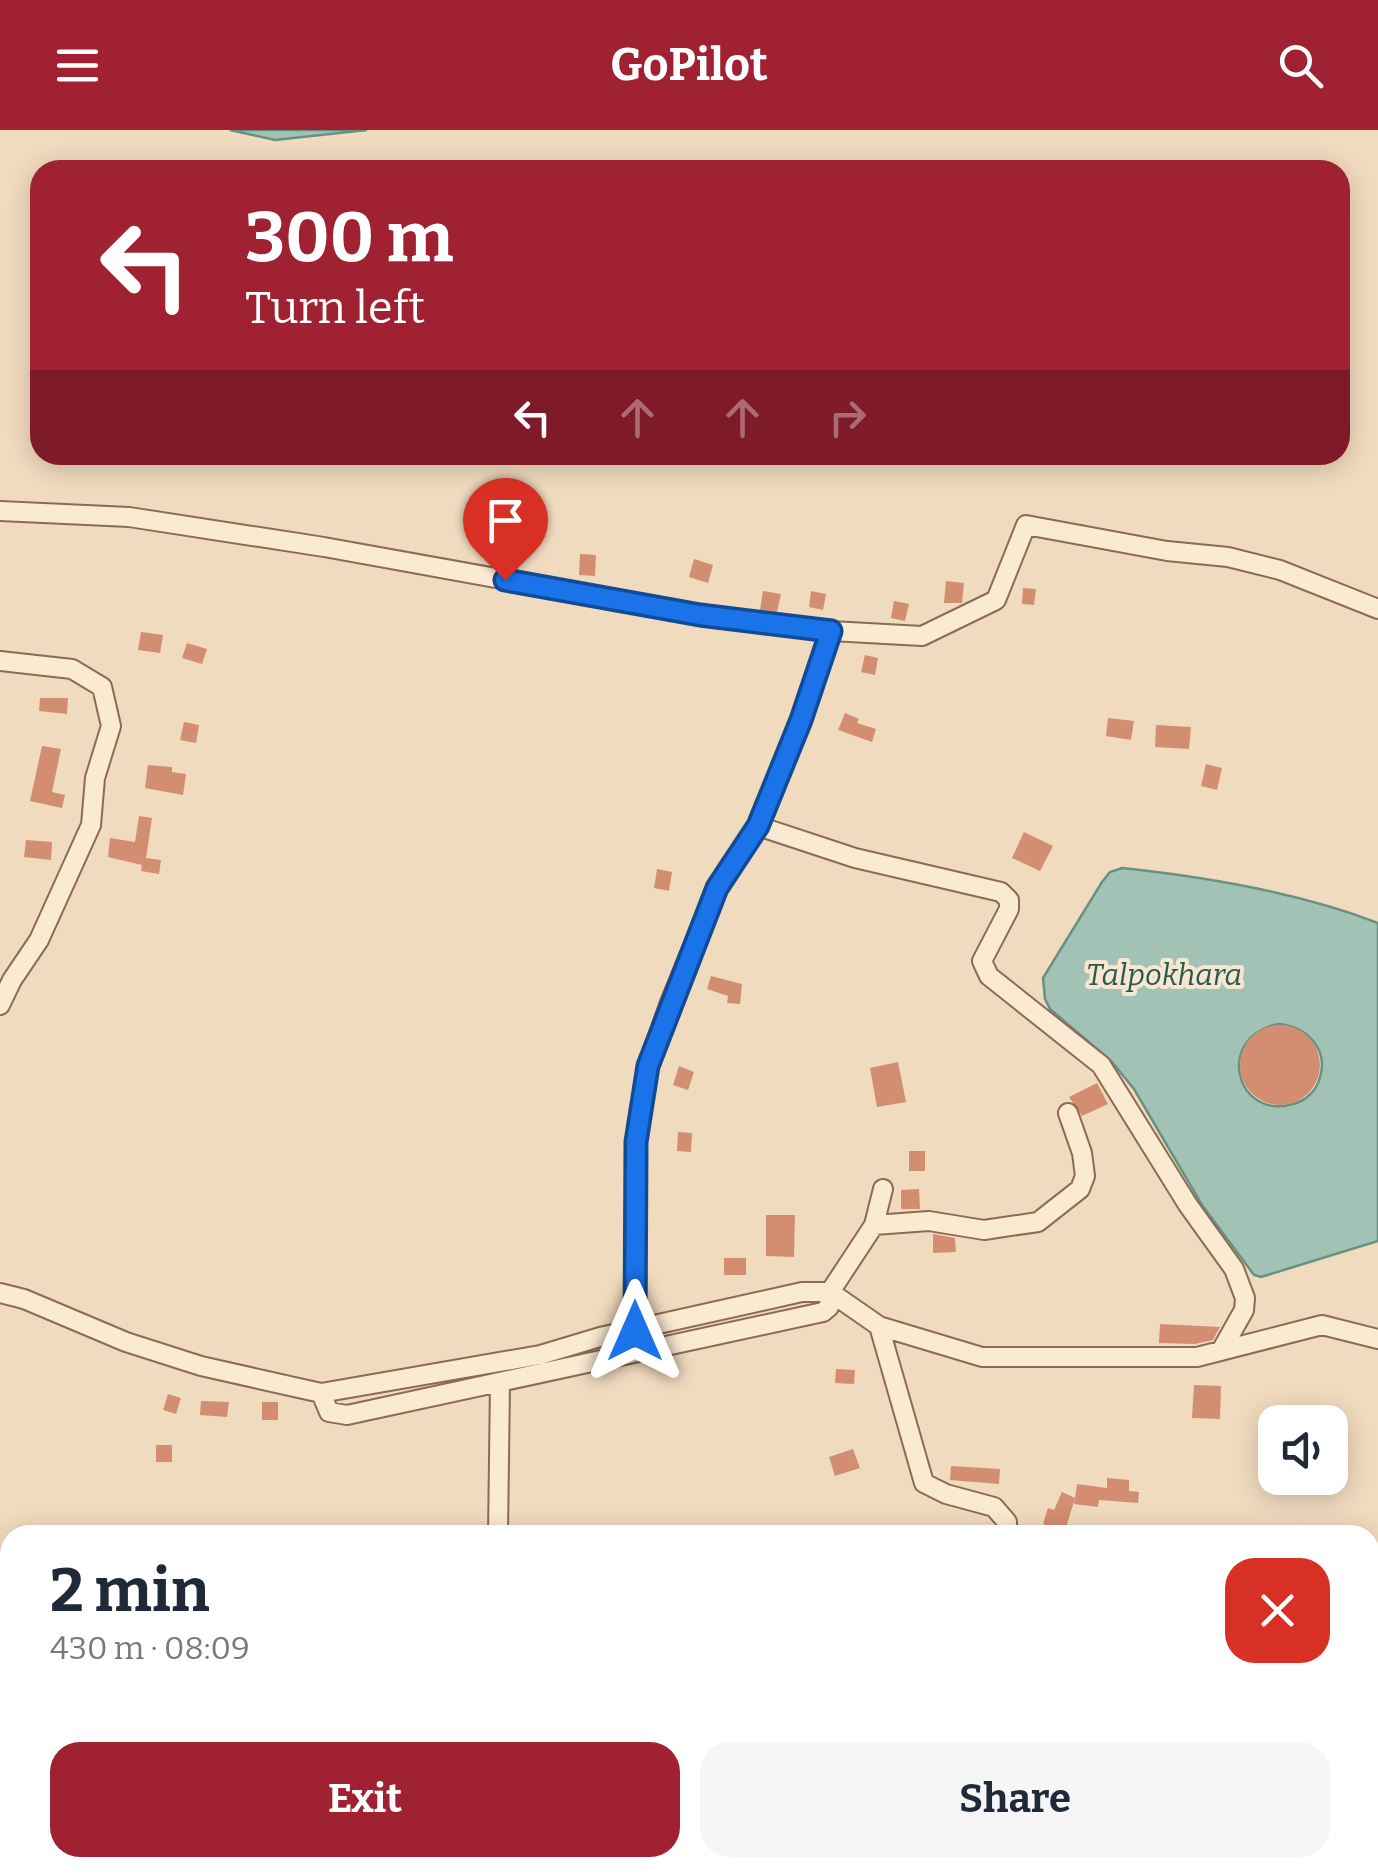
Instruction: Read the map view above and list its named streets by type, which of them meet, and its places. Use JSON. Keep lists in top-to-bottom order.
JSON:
{
  "water": ["Talpokhara"],
  "page": {
    "header": "GoPilot",
    "turn": ["300 m", "Turn left"],
    "heading": ["2 min", "430 m · 08:09"],
    "buttons": ["Exit", "Share"]
  }
}
